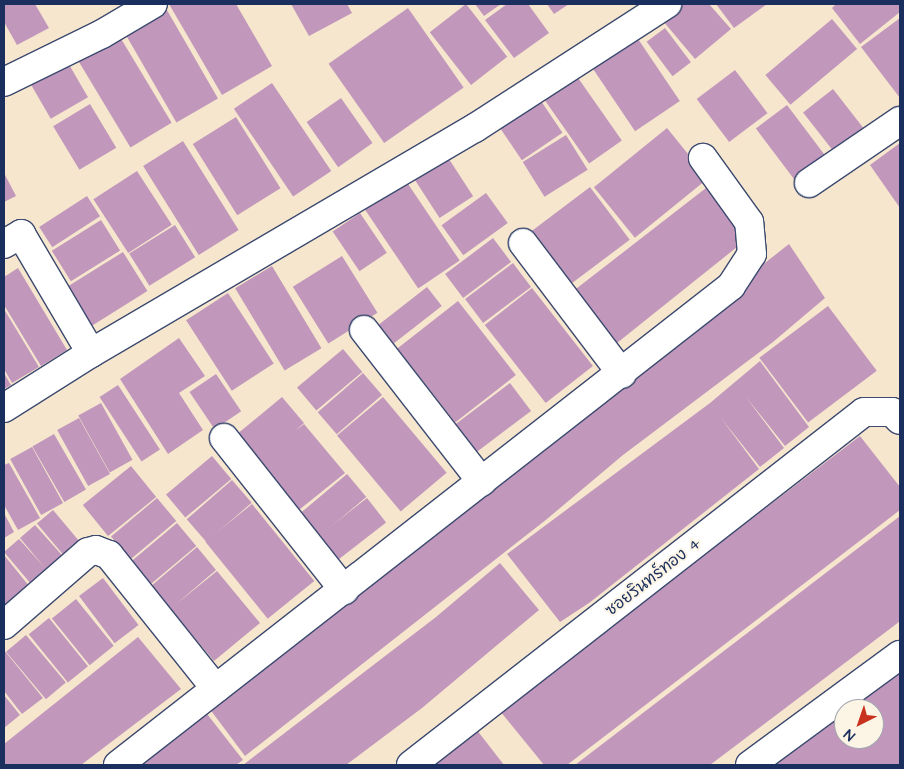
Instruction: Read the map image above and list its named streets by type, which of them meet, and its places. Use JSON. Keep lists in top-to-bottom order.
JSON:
{
  "streets": {
    "street": ["ซอยรินทร์ทอง 4"]
  },
  "north": "bottom left"
}
